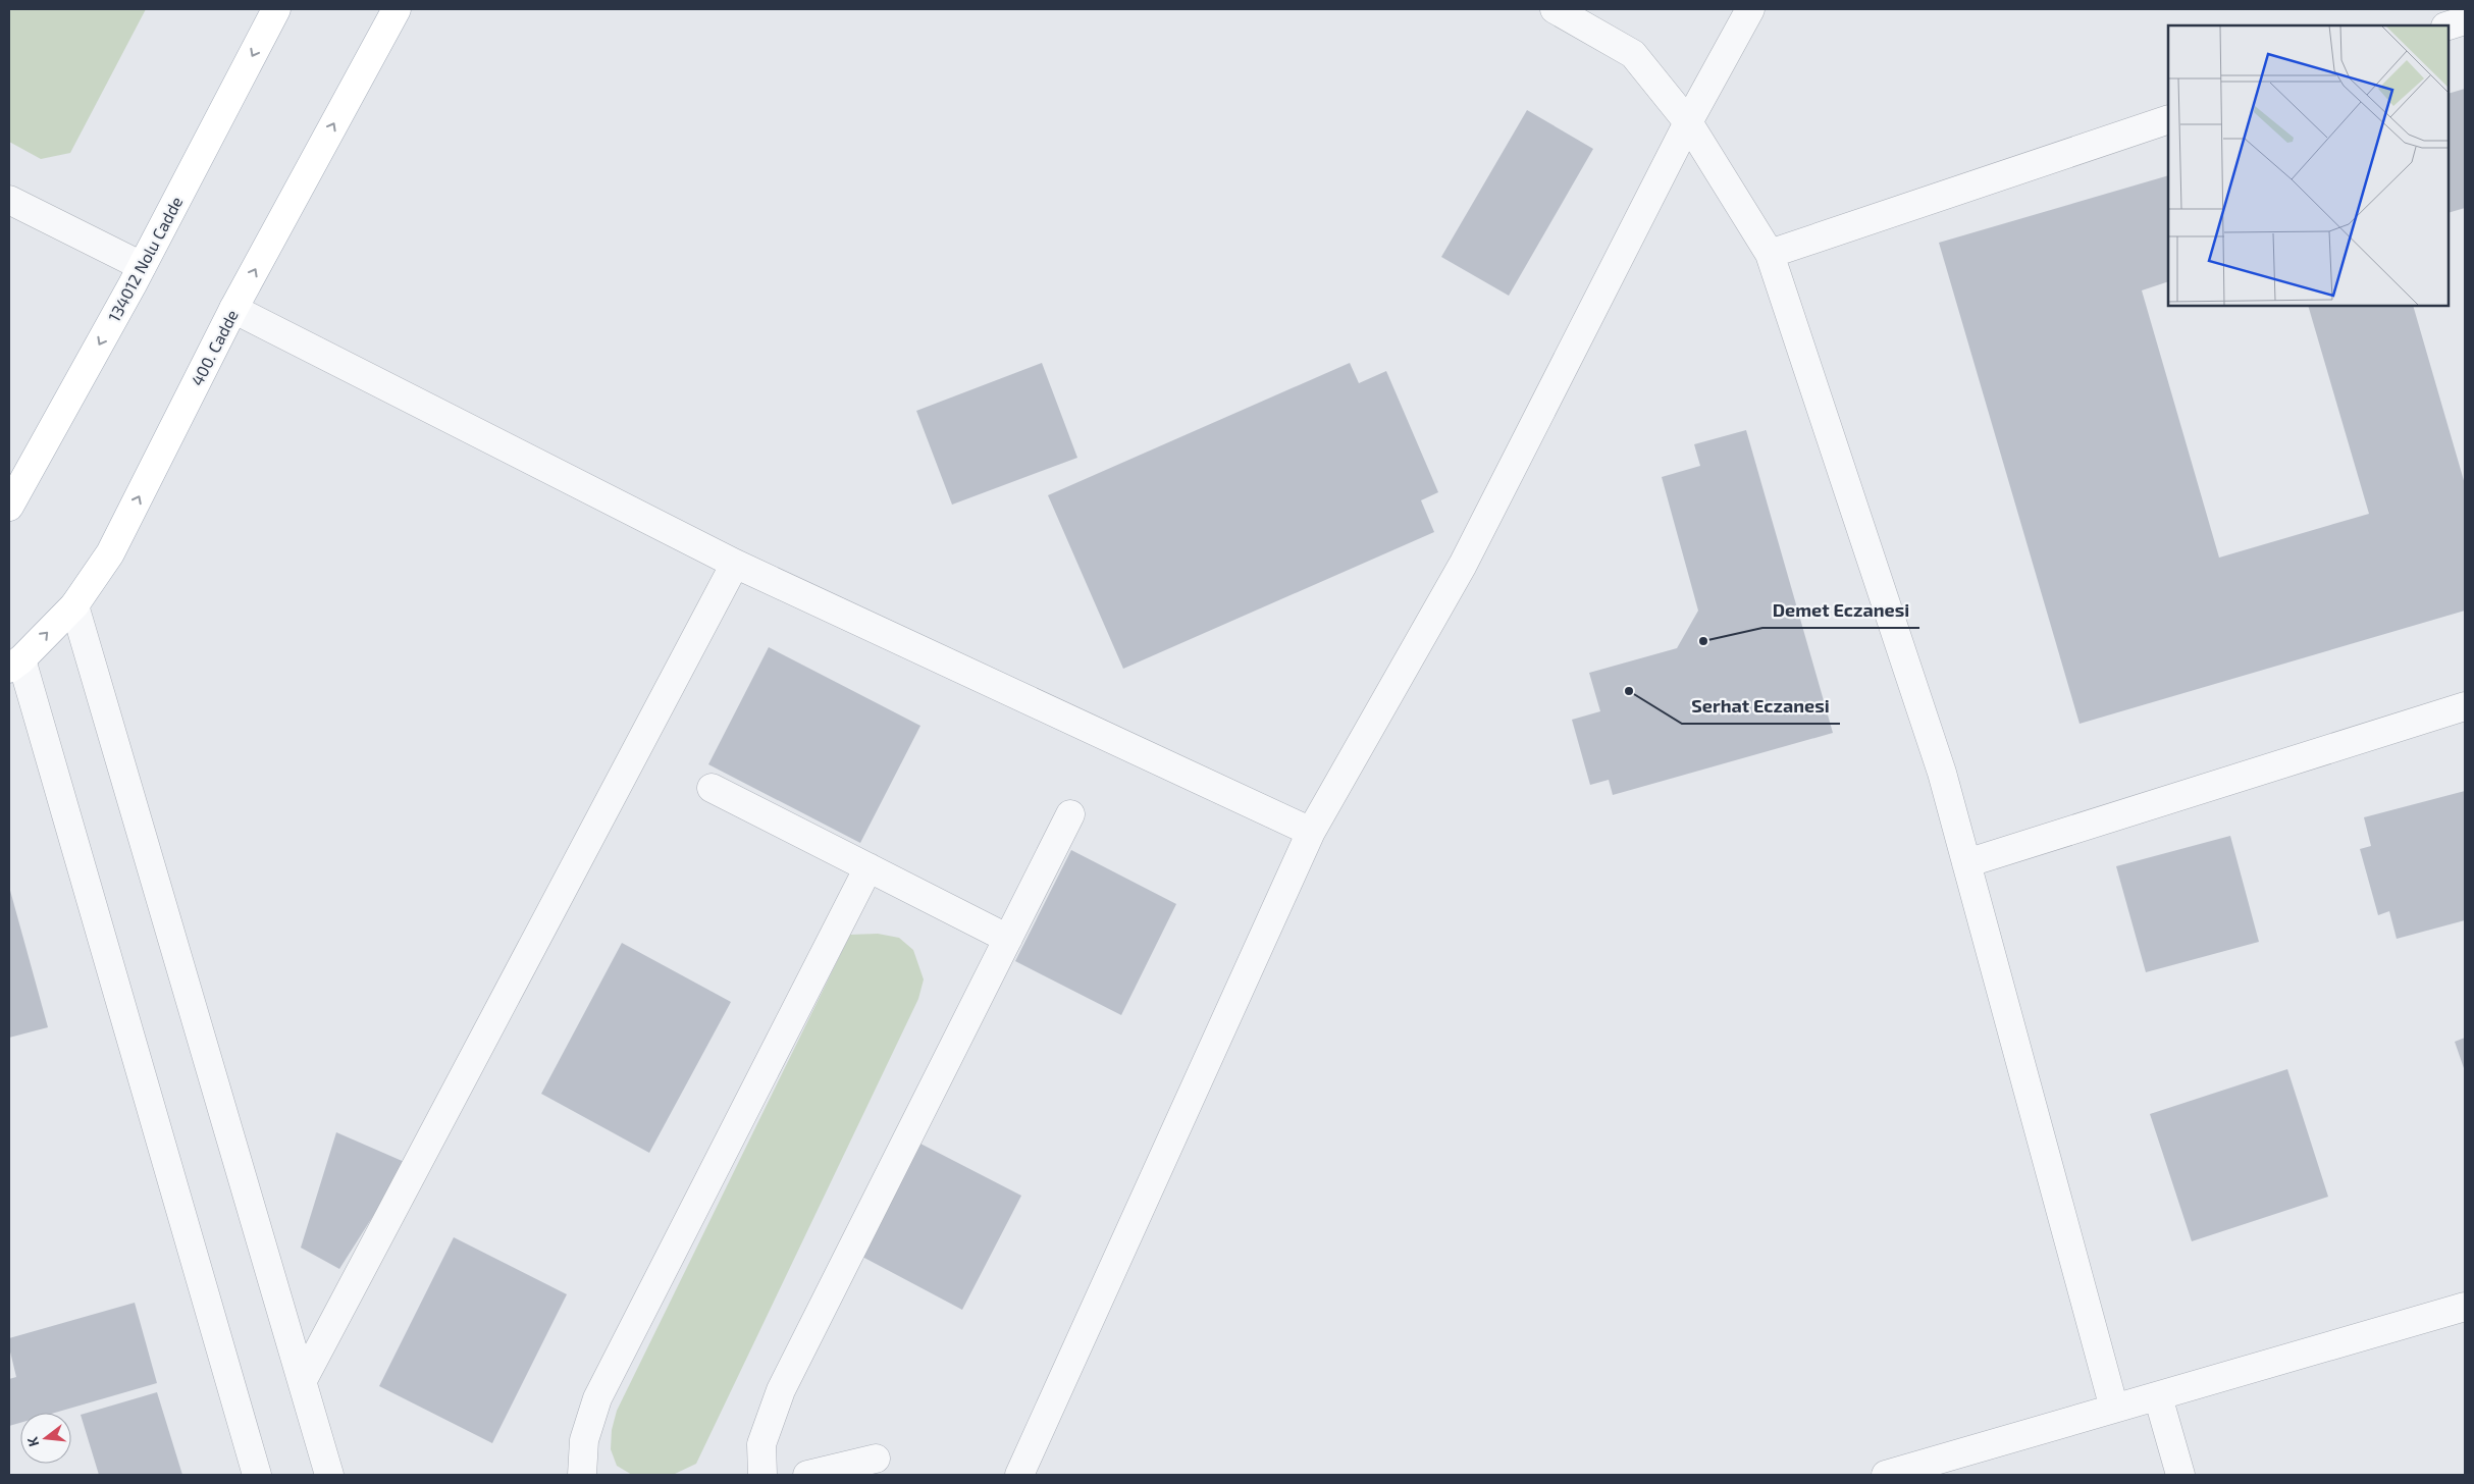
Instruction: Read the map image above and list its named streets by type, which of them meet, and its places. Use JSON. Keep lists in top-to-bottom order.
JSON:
{
  "streets": {
    "main road": ["134012 Nolu Cadde", "400. Cadde"]
  },
  "one_way": ["134012 Nolu Cadde", "400. Cadde"],
  "places": ["Demet Eczanesi", "Serhat Eczanesi"],
  "north": "left"
}
